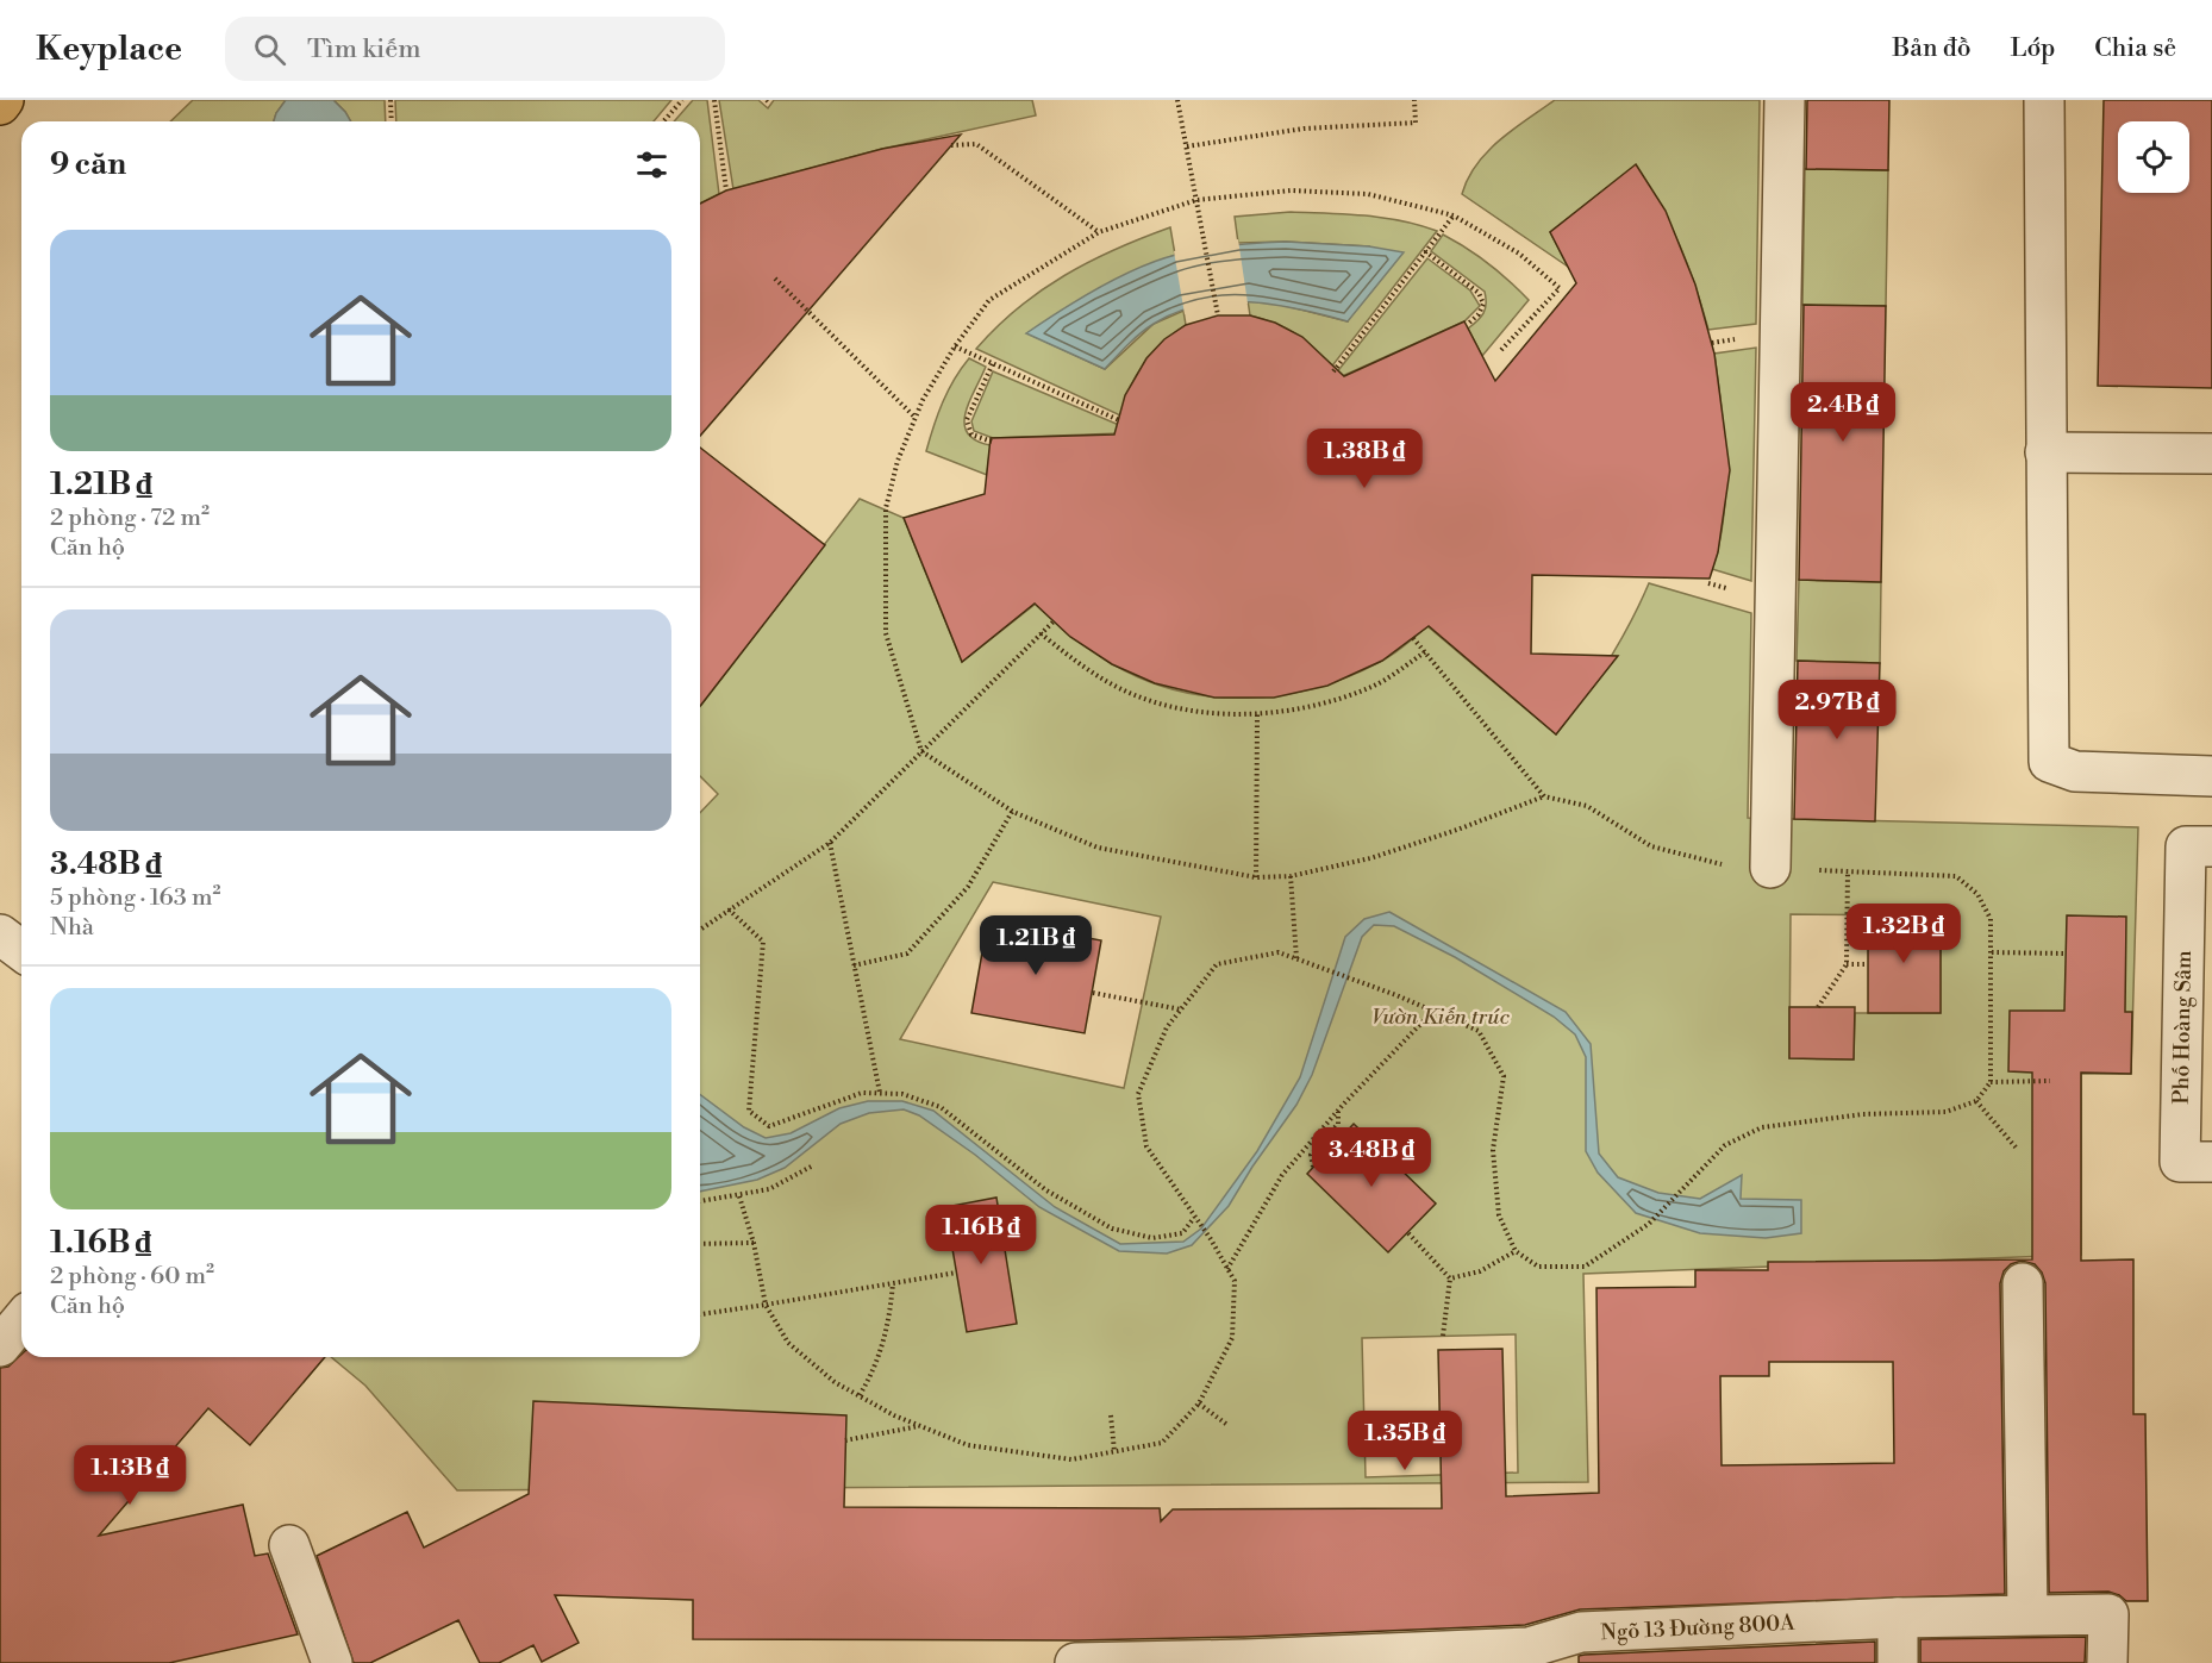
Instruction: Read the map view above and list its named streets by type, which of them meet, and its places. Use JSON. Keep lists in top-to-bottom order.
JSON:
{
  "streets": {
    "street": ["Phố Hoàng Sâm", "Ngõ 13 Đường 800A"]
  },
  "parks": ["Vườn Kiến trúc"],
  "page": {
    "header": "Keyplace",
    "search": "Tìm kiếm",
    "nav": ["Bản đồ", "Lớp", "Chia sẻ"],
    "heading": "9 căn",
    "list": [
      {
        "name": "1.21B ₫",
        "note": "2 phòng · 72 m² · Căn hộ"
      },
      {
        "name": "3.48B ₫",
        "note": "5 phòng · 163 m² · Nhà"
      },
      {
        "name": "1.16B ₫",
        "note": "2 phòng · 60 m² · Căn hộ"
      }
    ],
    "price": [
      "2.4B ₫",
      "1.38B ₫",
      "2.97B ₫",
      "1.32B ₫",
      "1.21B ₫",
      "3.48B ₫",
      "1.16B ₫",
      "1.35B ₫",
      "1.13B ₫"
    ]
  }
}
